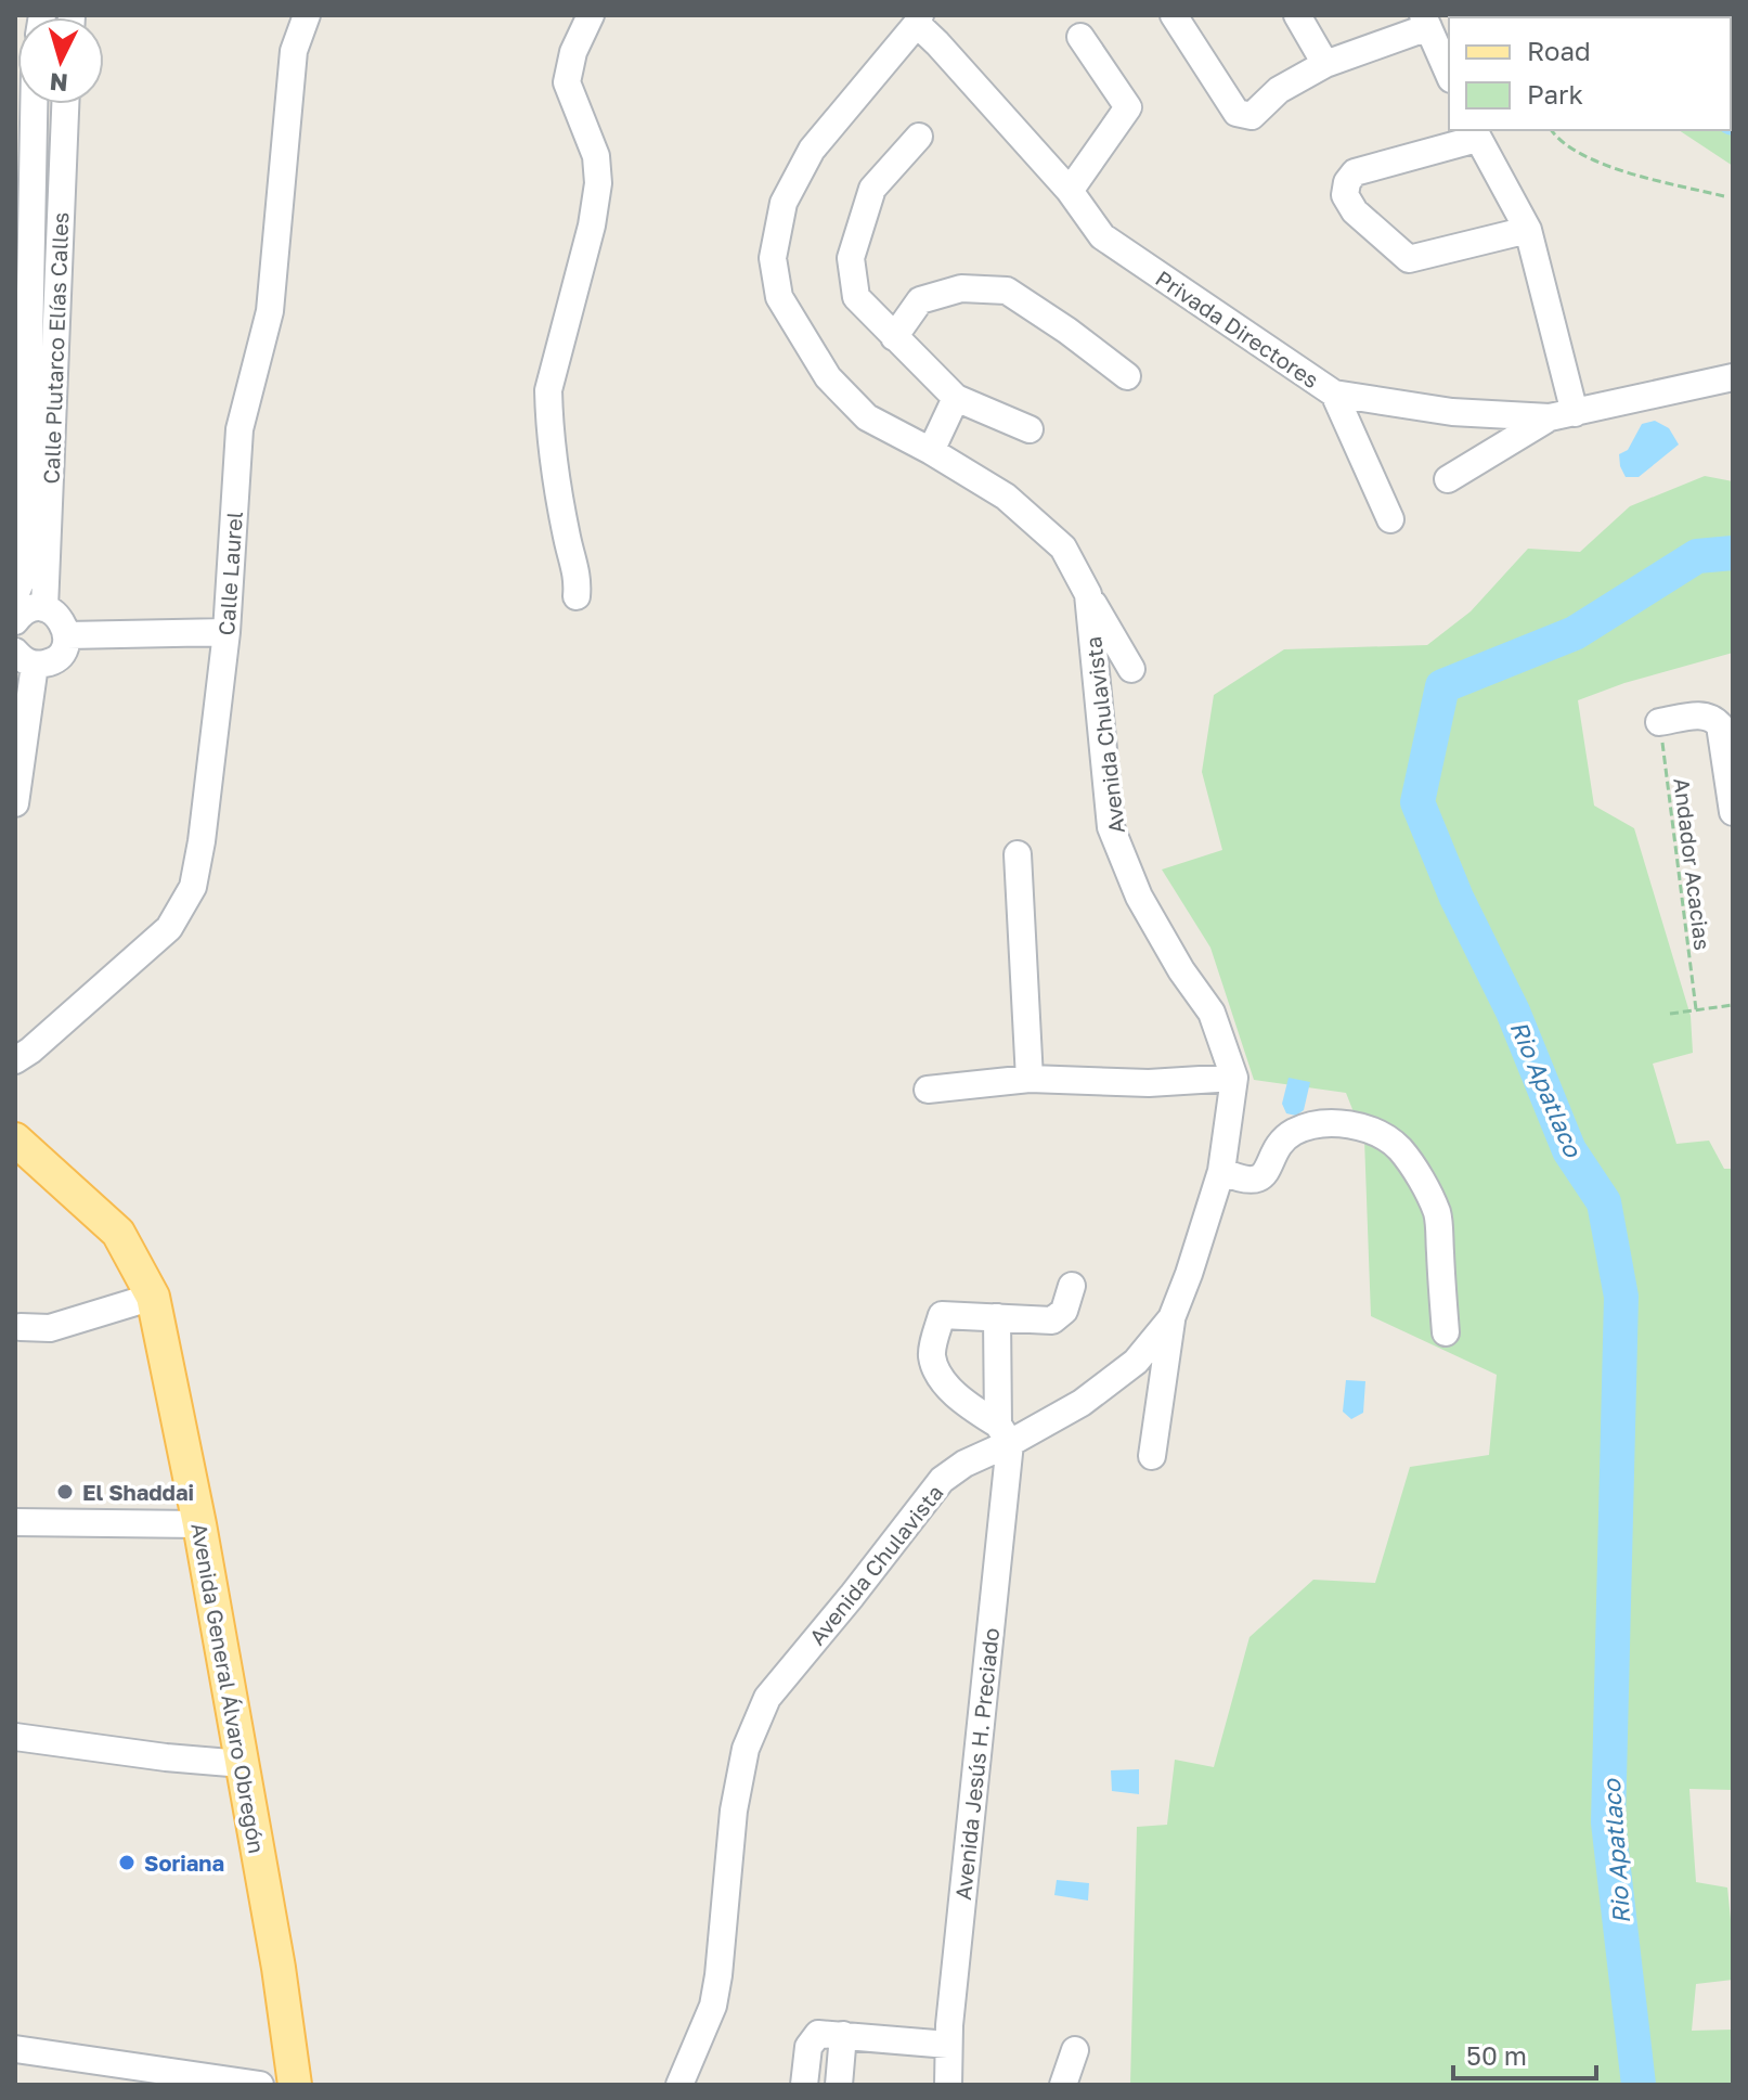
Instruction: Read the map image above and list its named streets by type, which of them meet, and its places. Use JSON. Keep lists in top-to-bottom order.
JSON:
{
  "streets": {
    "main road": ["Avenida General Álvaro Obregón"],
    "street": [
      "Privada Directores",
      "Calle Plutarco Elías Calles",
      "Calle Laurel",
      "Avenida Chulavista",
      "Avenida Jesús H. Preciado"
    ],
    "path": ["Andador Acacias"]
  },
  "crossings": [
    ["Privada Directores", "Avenida Chulavista"],
    ["Avenida Chulavista", "Avenida Jesús H. Preciado"]
  ],
  "water": ["Rio Apatlaco"],
  "places": ["El Shaddai", "Soriana"],
  "legend": ["Road", "Park"],
  "scale_bar": "50 m",
  "north": "bottom"
}
